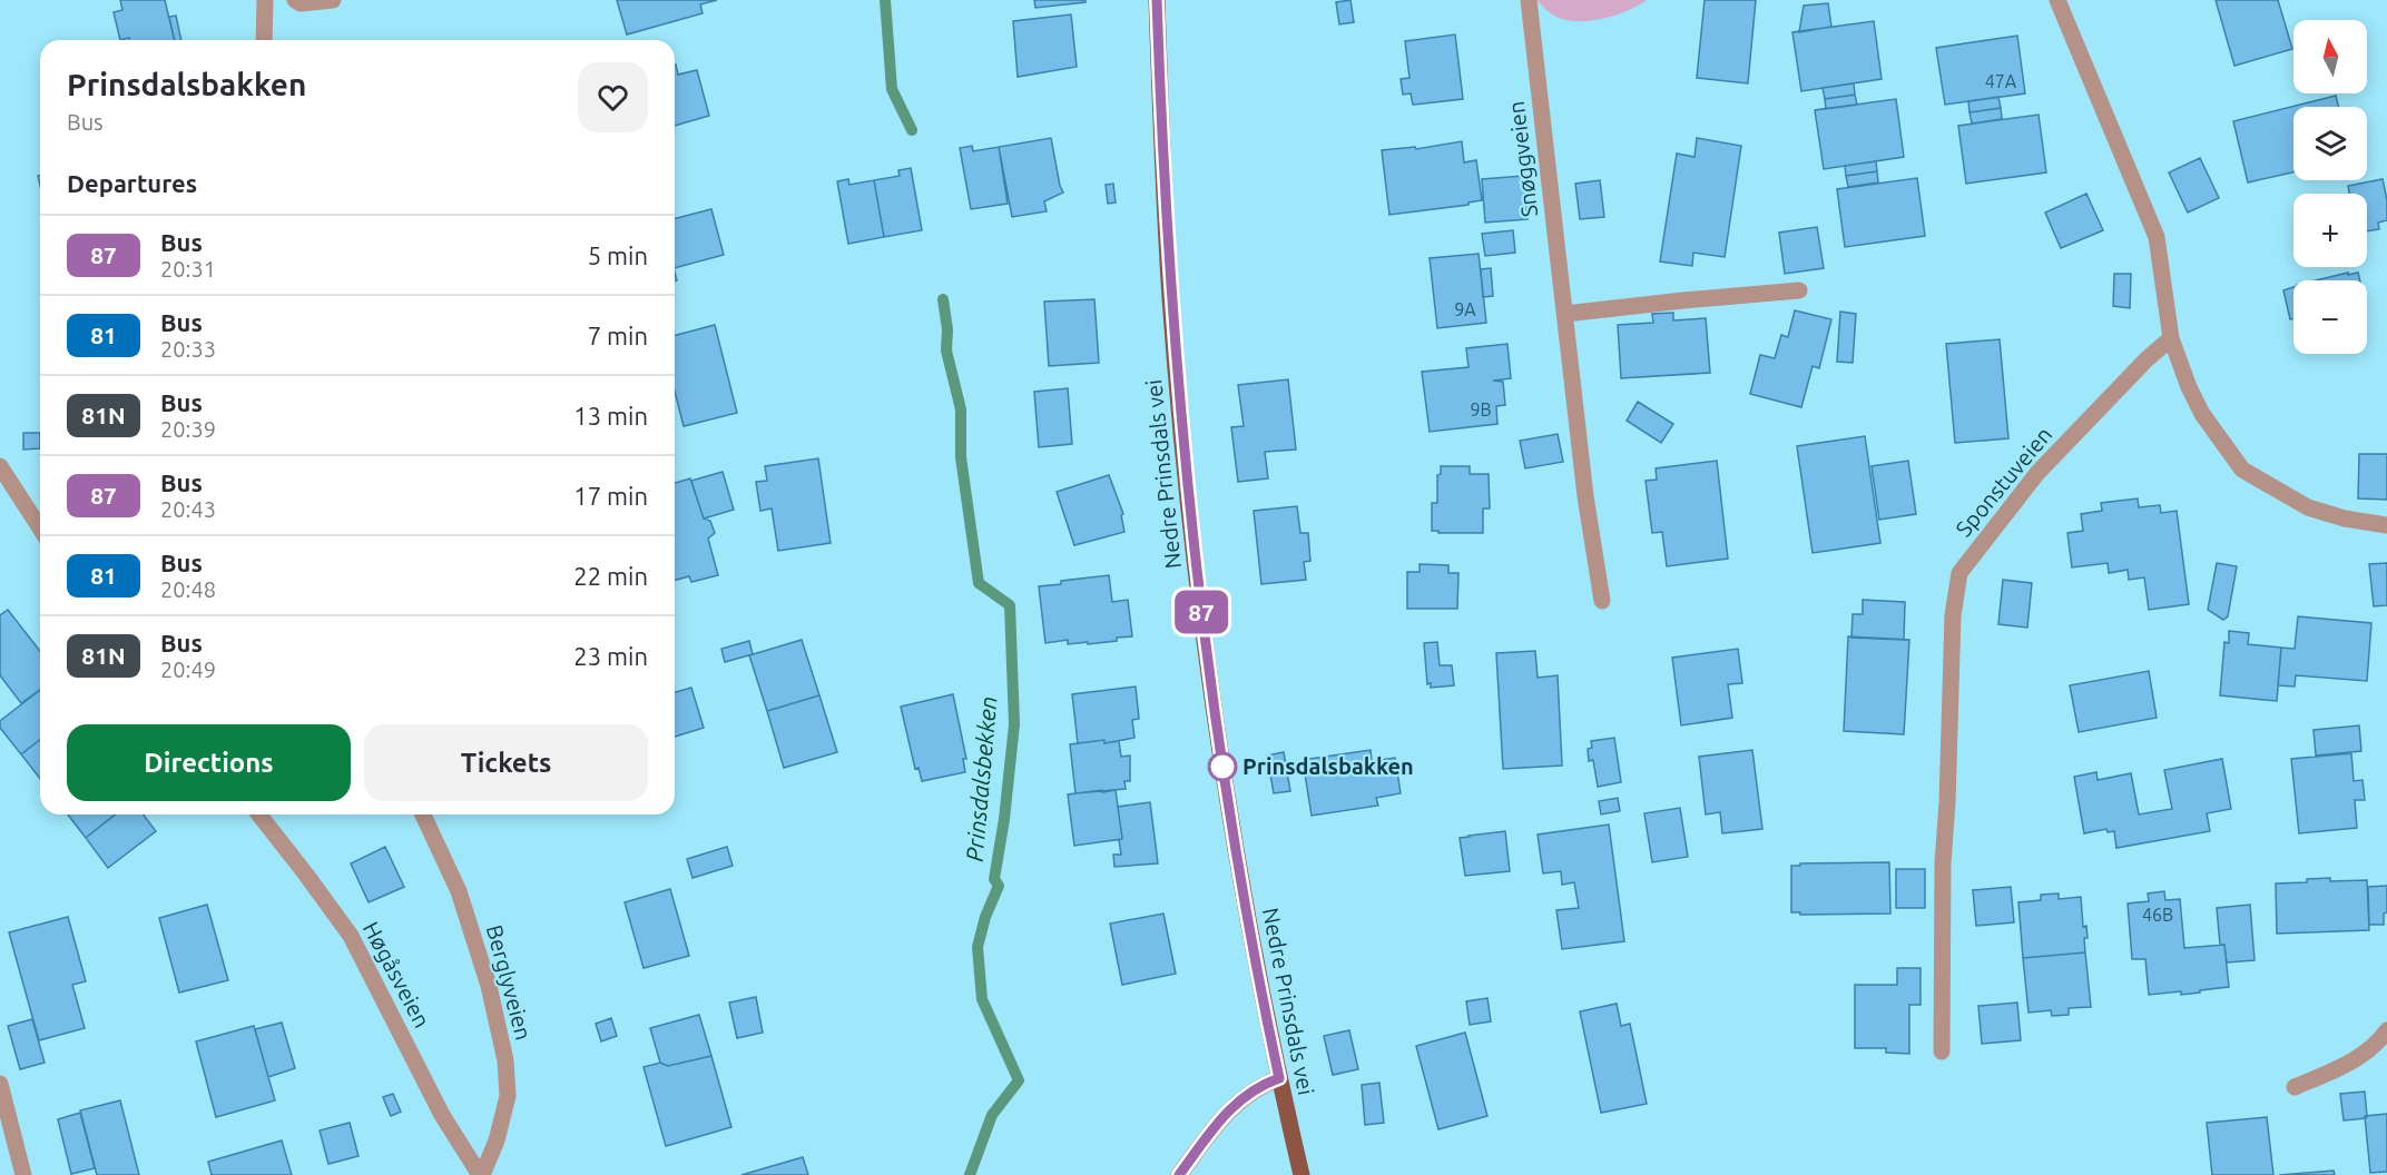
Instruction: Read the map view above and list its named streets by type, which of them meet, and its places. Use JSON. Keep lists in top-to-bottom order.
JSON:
{
  "streets": {
    "main road": ["Nedre Prinsdals vei"],
    "street": [
      "Snøggveien",
      "Sponstuveien",
      "Høgåsveien",
      "Berglyveien"
    ]
  },
  "crossings": [
    ["Høgåsveien", "Berglyveien"]
  ],
  "water": ["Prinsdalsbekken"],
  "places": ["Prinsdalsbakken"],
  "lines": ["bus line 87"],
  "house_numbers": [
    "47A",
    "9A",
    "9B",
    "46B"
  ],
  "north": "top",
  "page": {
    "on_map": "87",
    "map_buttons": ["+", "−"],
    "heading": [
      ["Prinsdalsbakken", "Bus"],
      "Departures"
    ],
    "list": [
      {
        "mark": "87",
        "name": "Bus",
        "note": "20:31",
        "value": "5 min"
      },
      {
        "mark": "81",
        "name": "Bus",
        "note": "20:33",
        "value": "7 min"
      },
      {
        "mark": "81N",
        "name": "Bus",
        "note": "20:39",
        "value": "13 min"
      },
      {
        "mark": "87",
        "name": "Bus",
        "note": "20:43",
        "value": "17 min"
      },
      {
        "mark": "81",
        "name": "Bus",
        "note": "20:48",
        "value": "22 min"
      },
      {
        "mark": "81N",
        "name": "Bus",
        "note": "20:49",
        "value": "23 min"
      }
    ],
    "buttons": ["Directions", "Tickets"]
  }
}
